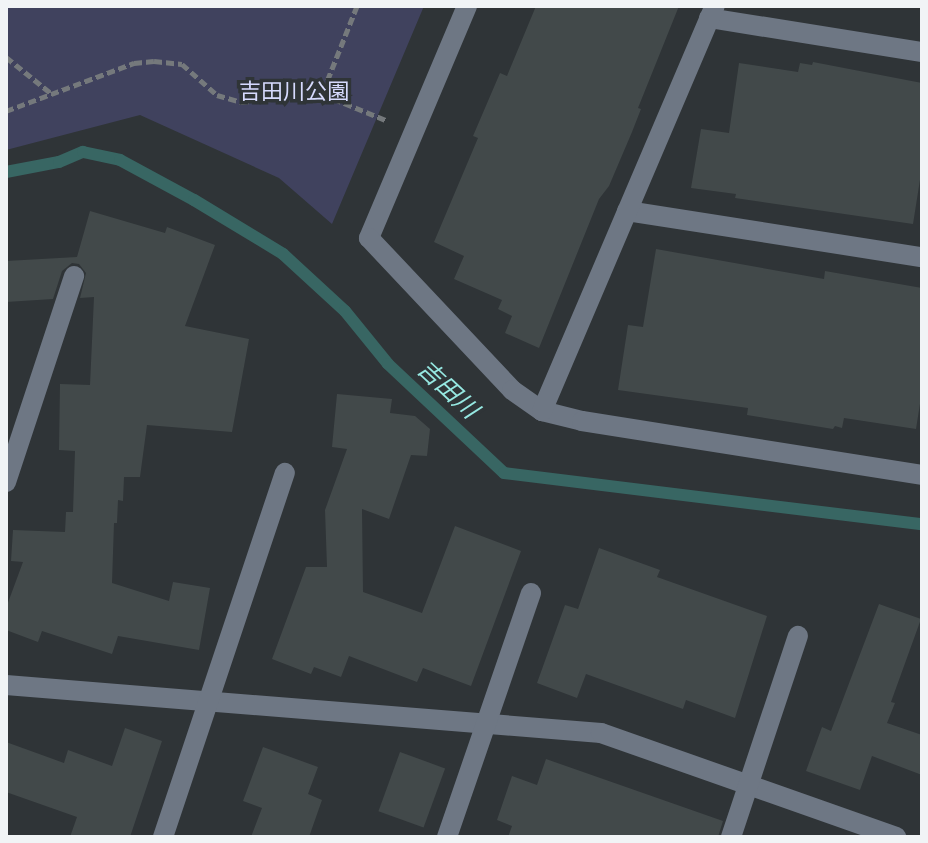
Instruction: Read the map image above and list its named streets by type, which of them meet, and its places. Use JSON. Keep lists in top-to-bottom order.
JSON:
{
  "water": ["吉田川"],
  "parks": ["吉田川公園"]
}
